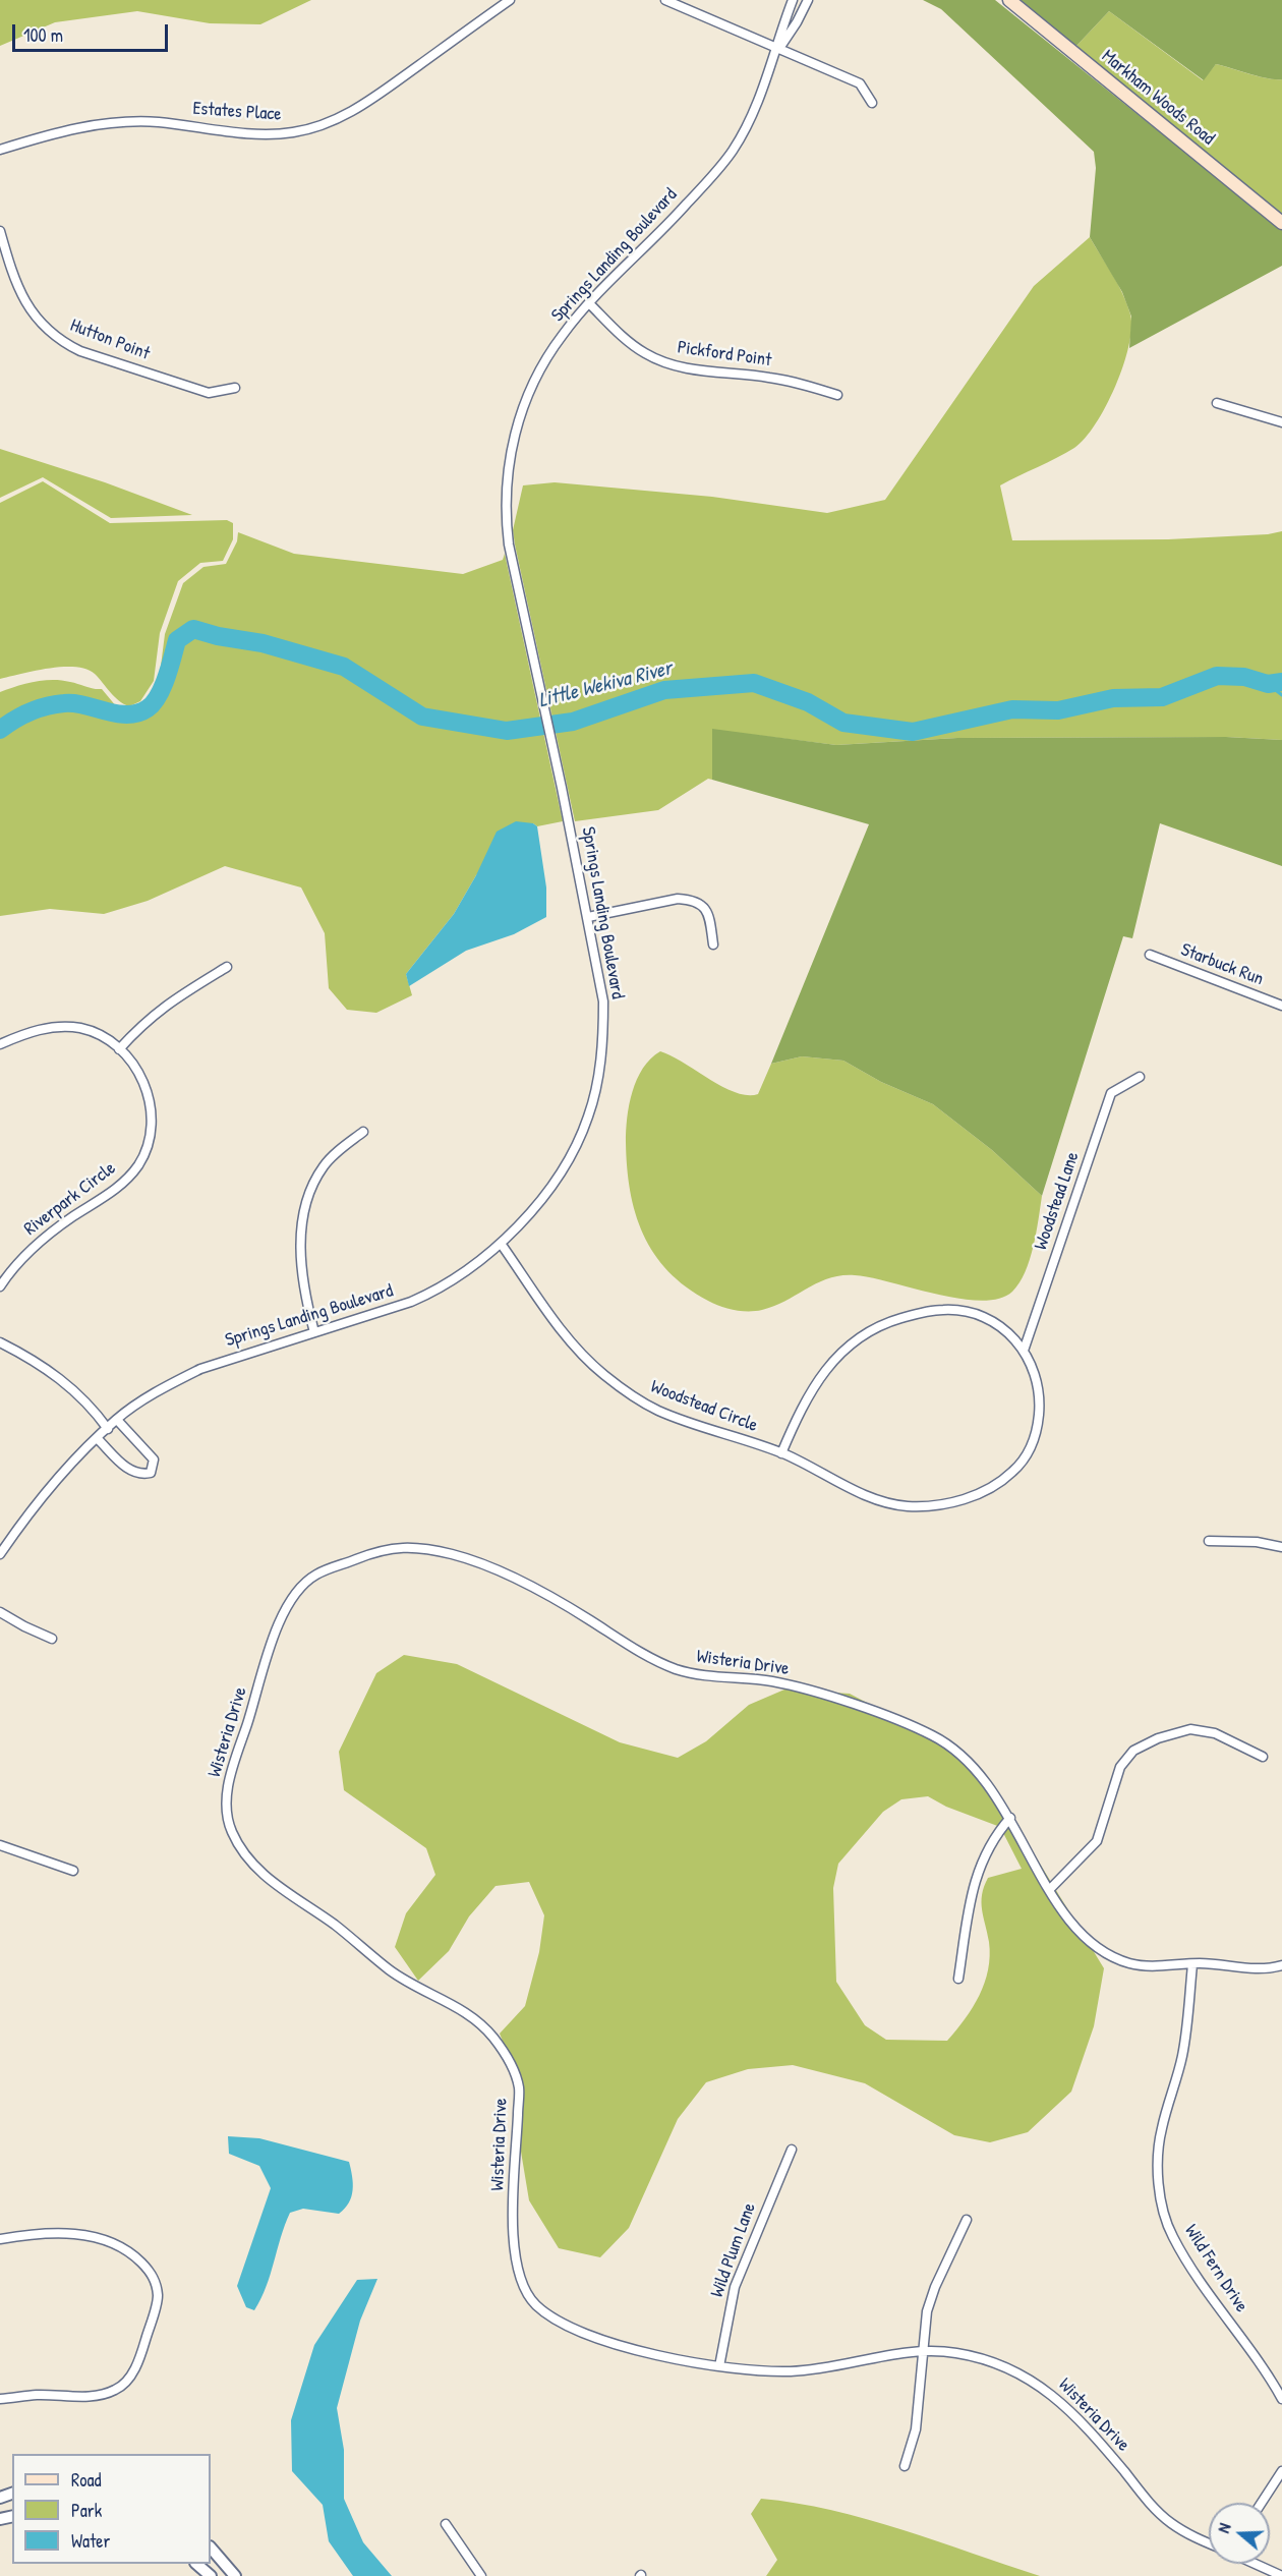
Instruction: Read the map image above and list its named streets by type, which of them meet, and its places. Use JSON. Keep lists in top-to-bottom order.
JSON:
{
  "streets": {
    "main road": ["Markham Woods Road"],
    "street": [
      "Estates Place",
      "Springs Landing Boulevard",
      "Hutton Point",
      "Pickford Point",
      "Starbuck Run",
      "Riverpark Circle",
      "Woodstead Lane",
      "Woodstead Circle",
      "Wisteria Drive",
      "Wild Plum Lane",
      "Wild Fern Drive"
    ]
  },
  "crossings": [
    ["Springs Landing Boulevard", "Pickford Point"],
    ["Springs Landing Boulevard", "Woodstead Circle"],
    ["Woodstead Lane", "Woodstead Circle"],
    ["Wisteria Drive", "Wild Plum Lane"],
    ["Wisteria Drive", "Wild Fern Drive"]
  ],
  "water": ["Little Wekiva River"],
  "legend": ["Road", "Park", "Water"],
  "scale_bar": "100 m",
  "north": "left"
}
